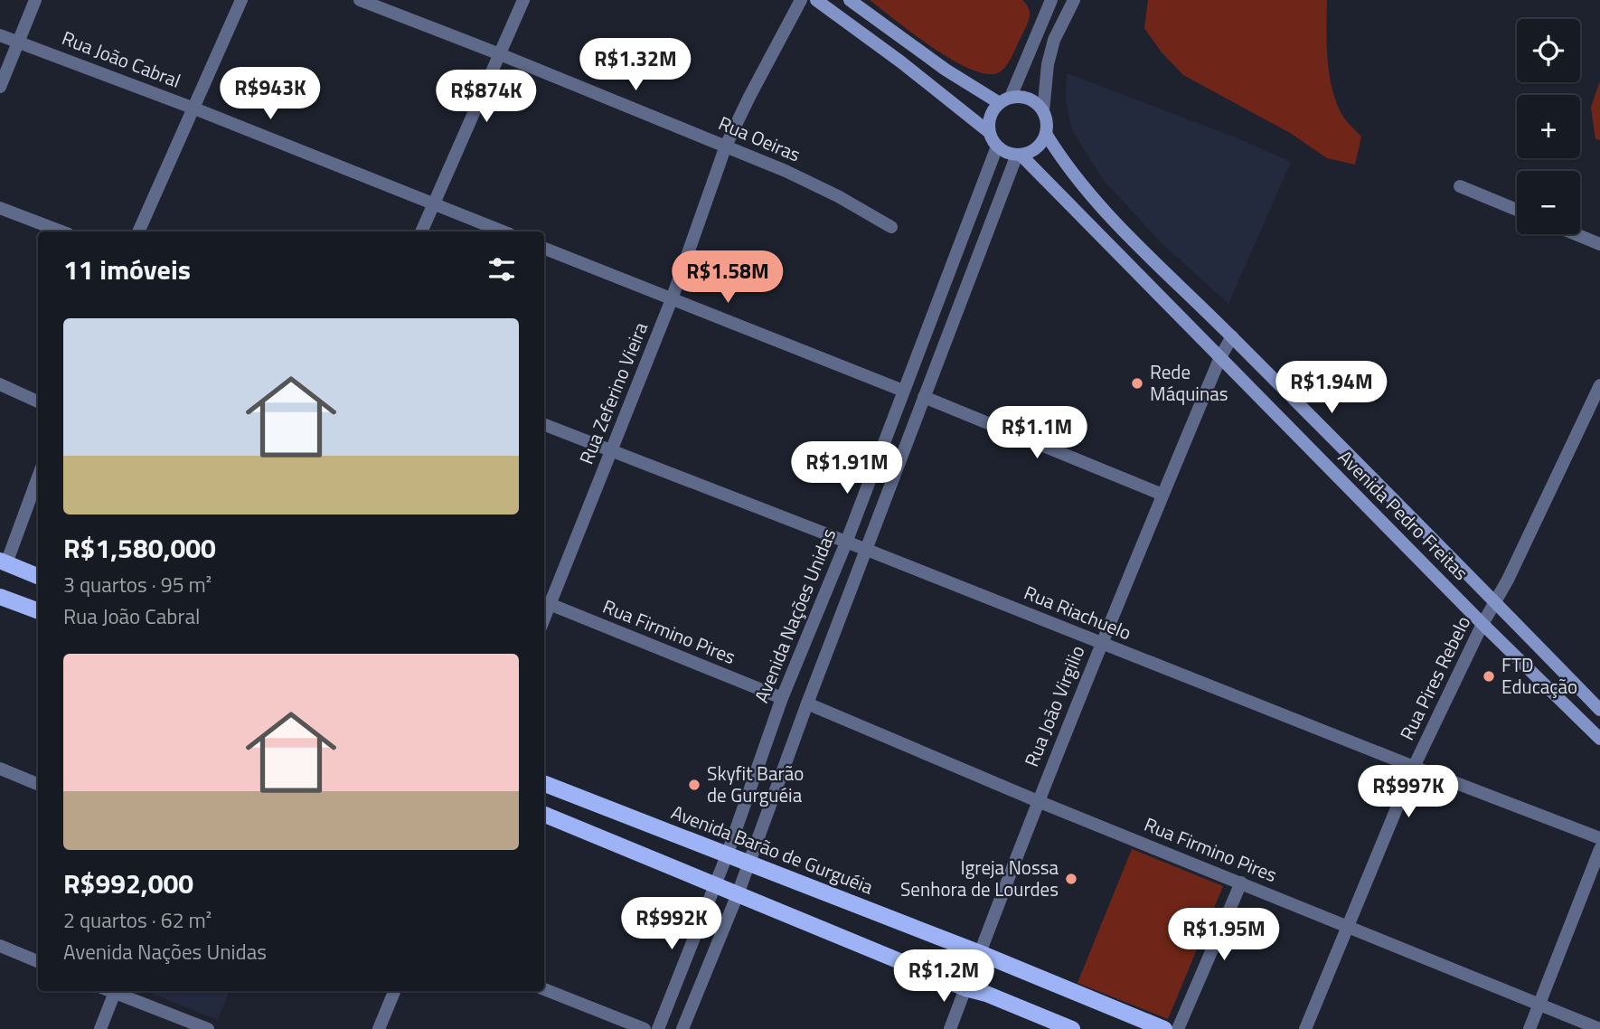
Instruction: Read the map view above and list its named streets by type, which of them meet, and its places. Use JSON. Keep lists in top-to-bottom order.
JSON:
{
  "streets": {
    "main road": ["Avenida Pedro Freitas", "Avenida Barão de Gurguéia"],
    "street": [
      "Rua João Cabral",
      "Rua Oeiras",
      "Rua Zeferino Vieira",
      "Rua Riachuelo",
      "Avenida Nações Unidas",
      "Rua Firmino Pires",
      "Rua Pires Rebelo",
      "Rua João Virgilio"
    ]
  },
  "crossings": [
    ["Rua Oeiras", "Rua Zeferino Vieira"],
    ["Rua Zeferino Vieira", "Rua Riachuelo"],
    ["Rua Zeferino Vieira", "Rua Firmino Pires"],
    ["Avenida Pedro Freitas", "Avenida Nações Unidas"],
    ["Avenida Pedro Freitas", "Rua Pires Rebelo"],
    ["Avenida Pedro Freitas", "Rua João Virgilio"],
    ["Rua Riachuelo", "Avenida Nações Unidas"],
    ["Rua Riachuelo", "Rua Pires Rebelo"],
    ["Rua Riachuelo", "Rua João Virgilio"],
    ["Avenida Nações Unidas", "Rua Firmino Pires"],
    ["Avenida Nações Unidas", "Avenida Barão de Gurguéia"],
    ["Rua Firmino Pires", "Rua Pires Rebelo"],
    ["Rua Firmino Pires", "Rua João Virgilio"],
    ["Rua João Virgilio", "Avenida Barão de Gurguéia"]
  ],
  "places": [
    "Rede Máquinas",
    "FTD Educação",
    "Skyfit Barão de Gurguéia",
    "Igreja Nossa Senhora de Lourdes"
  ],
  "page": {
    "map_buttons": ["+", "−"],
    "price": [
      "R$1.32M",
      "R$943K",
      "R$874K",
      "R$1.58M",
      "R$1.94M",
      "R$1.1M",
      "R$1.91M",
      "R$997K",
      "R$992K",
      "R$1.95M",
      "R$1.2M"
    ],
    "heading": "11 imóveis",
    "list": [
      {
        "name": "R$1,580,000",
        "note": "3 quartos · 95 m² · Rua João Cabral"
      },
      {
        "name": "R$992,000",
        "note": "2 quartos · 62 m² · Avenida Nações Unidas"
      }
    ]
  }
}
